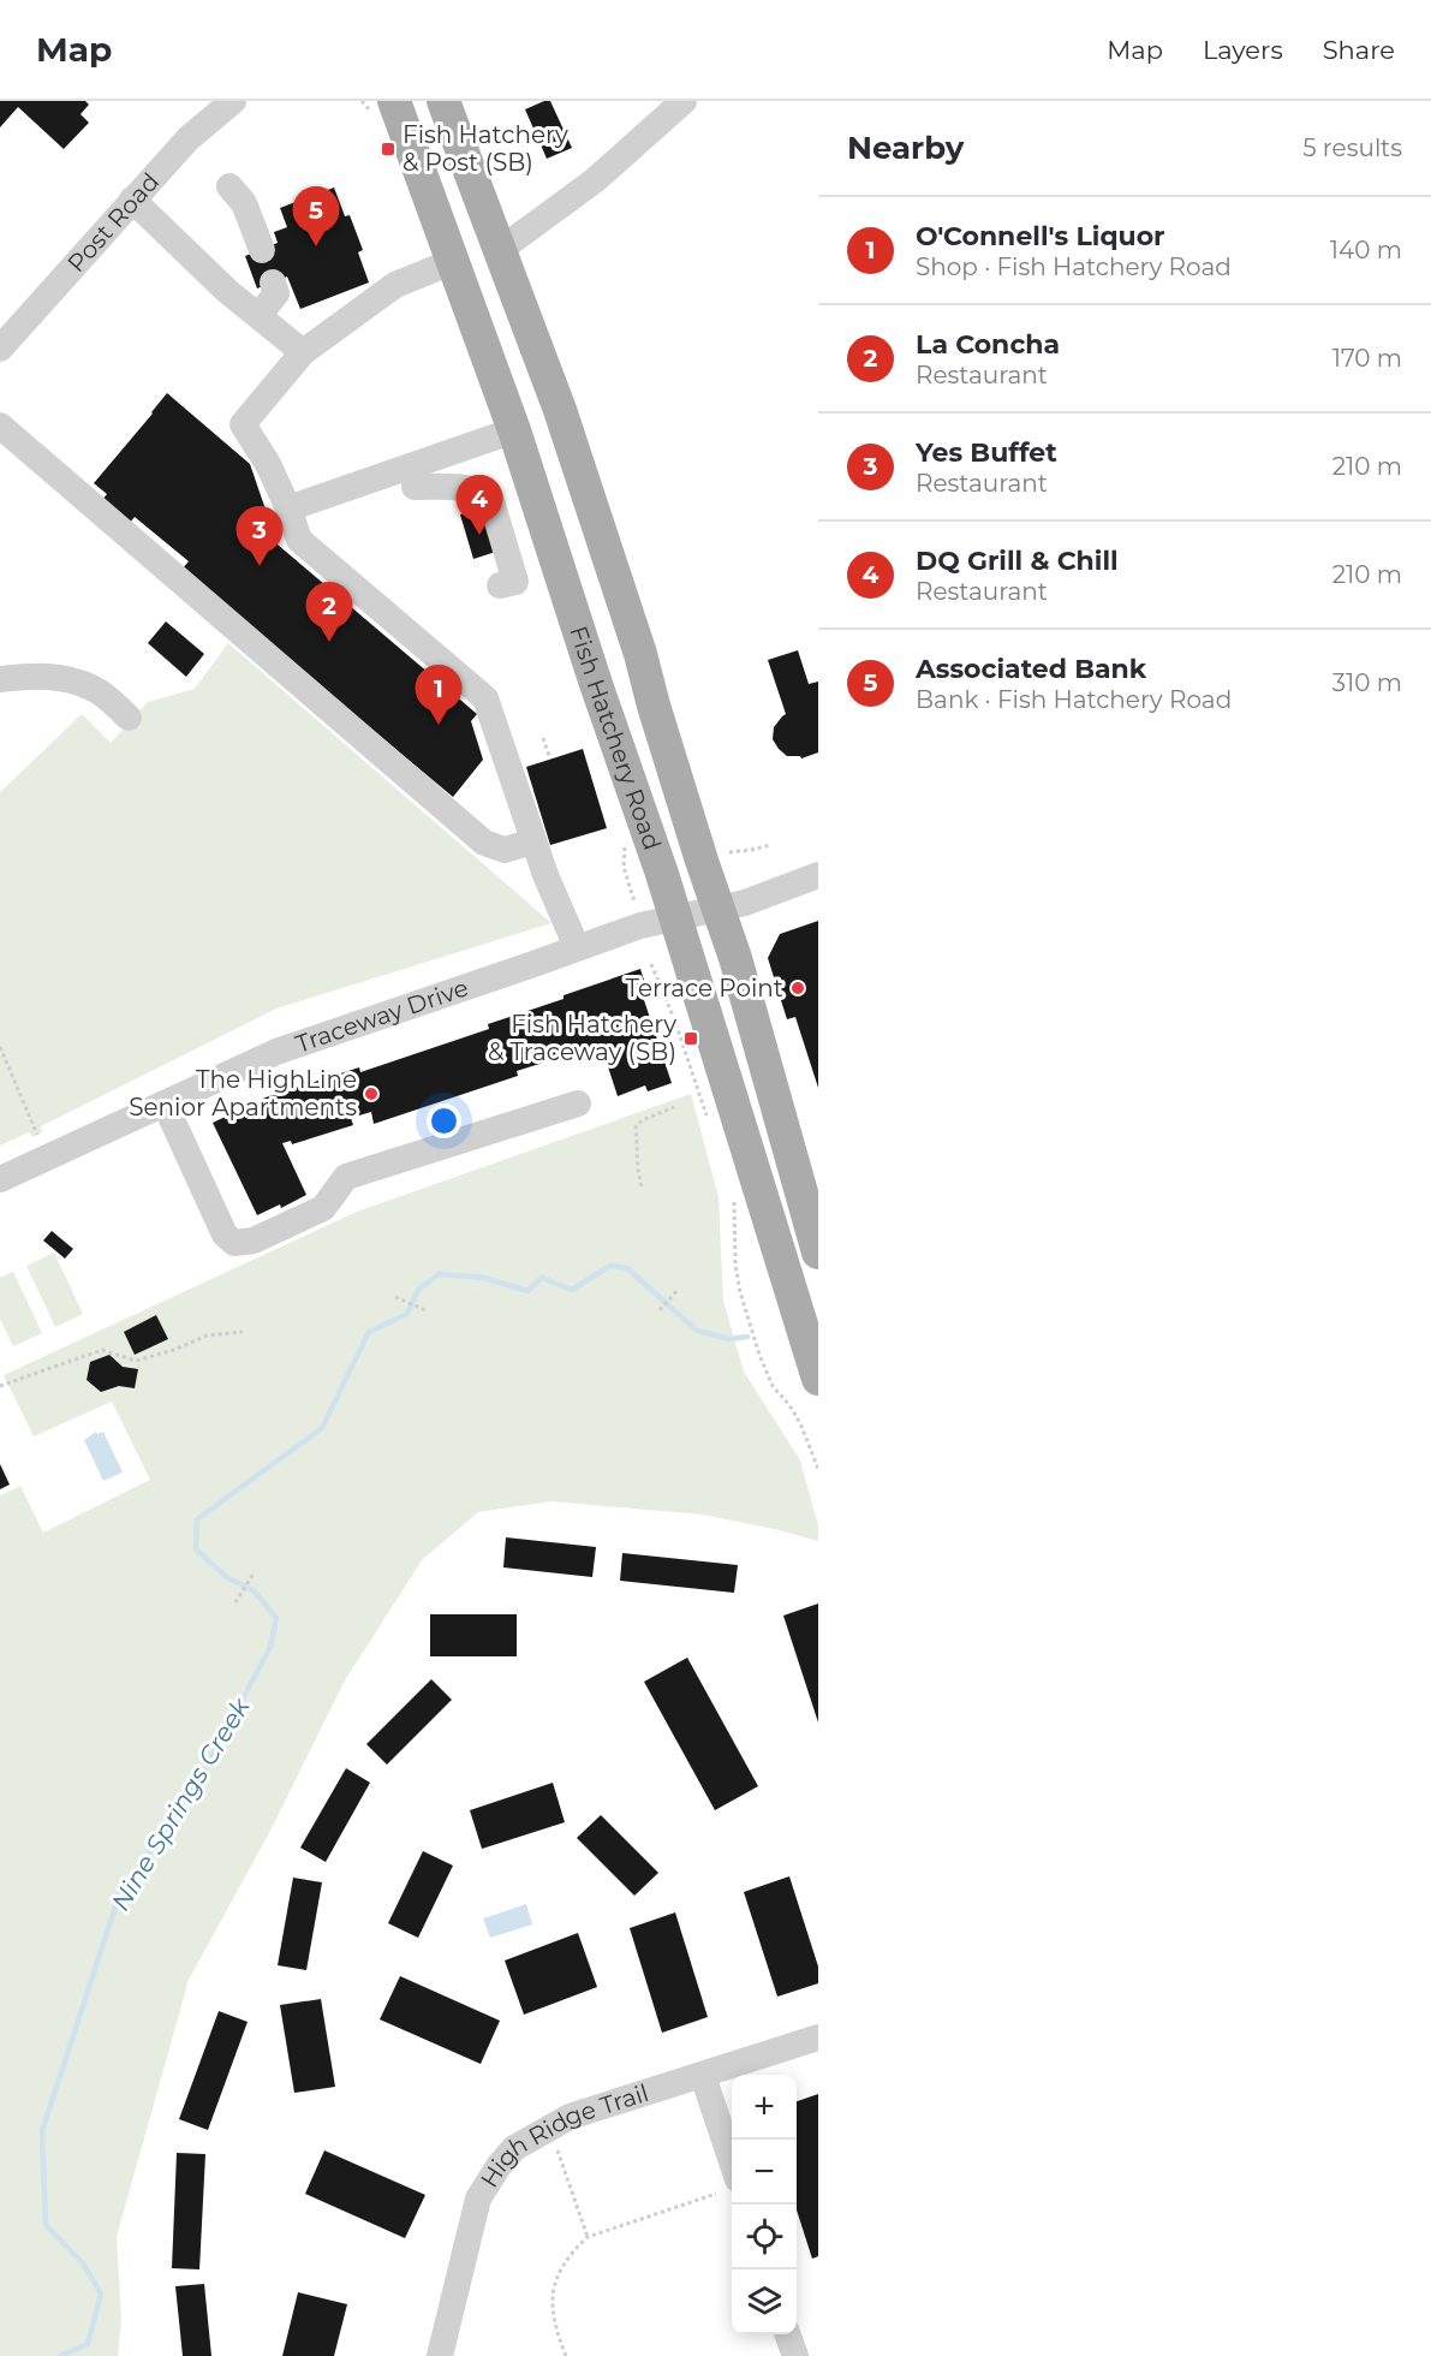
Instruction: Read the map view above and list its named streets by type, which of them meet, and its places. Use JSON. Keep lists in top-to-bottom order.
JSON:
{
  "streets": {
    "main road": ["Fish Hatchery Road"],
    "street": ["Post Road", "Traceway Drive", "High Ridge Trail"]
  },
  "crossings": [
    ["Fish Hatchery Road", "Traceway Drive"]
  ],
  "water": ["Nine Springs Creek"],
  "places": {
    "transit": ["Fish Hatchery & Post (SB)", "Fish Hatchery & Traceway (SB)"],
    "other": ["Terrace Point", "The HighLine Senior Apartments"]
  },
  "page": {
    "header": "Map",
    "nav": ["Map", "Layers", "Share"],
    "heading": ["Nearby", "5 results"],
    "pins": [
      "5",
      "4",
      "3",
      "2",
      "1"
    ],
    "list": [
      {
        "mark": "1",
        "name": "O'Connell's Liquor",
        "note": "Shop · Fish Hatchery Road",
        "value": "140 m"
      },
      {
        "mark": "2",
        "name": "La Concha",
        "note": "Restaurant",
        "value": "170 m"
      },
      {
        "mark": "3",
        "name": "Yes Buffet",
        "note": "Restaurant",
        "value": "210 m"
      },
      {
        "mark": "4",
        "name": "DQ Grill & Chill",
        "note": "Restaurant",
        "value": "210 m"
      },
      {
        "mark": "5",
        "name": "Associated Bank",
        "note": "Bank · Fish Hatchery Road",
        "value": "310 m"
      }
    ],
    "map_buttons": ["+", "−"]
  }
}
